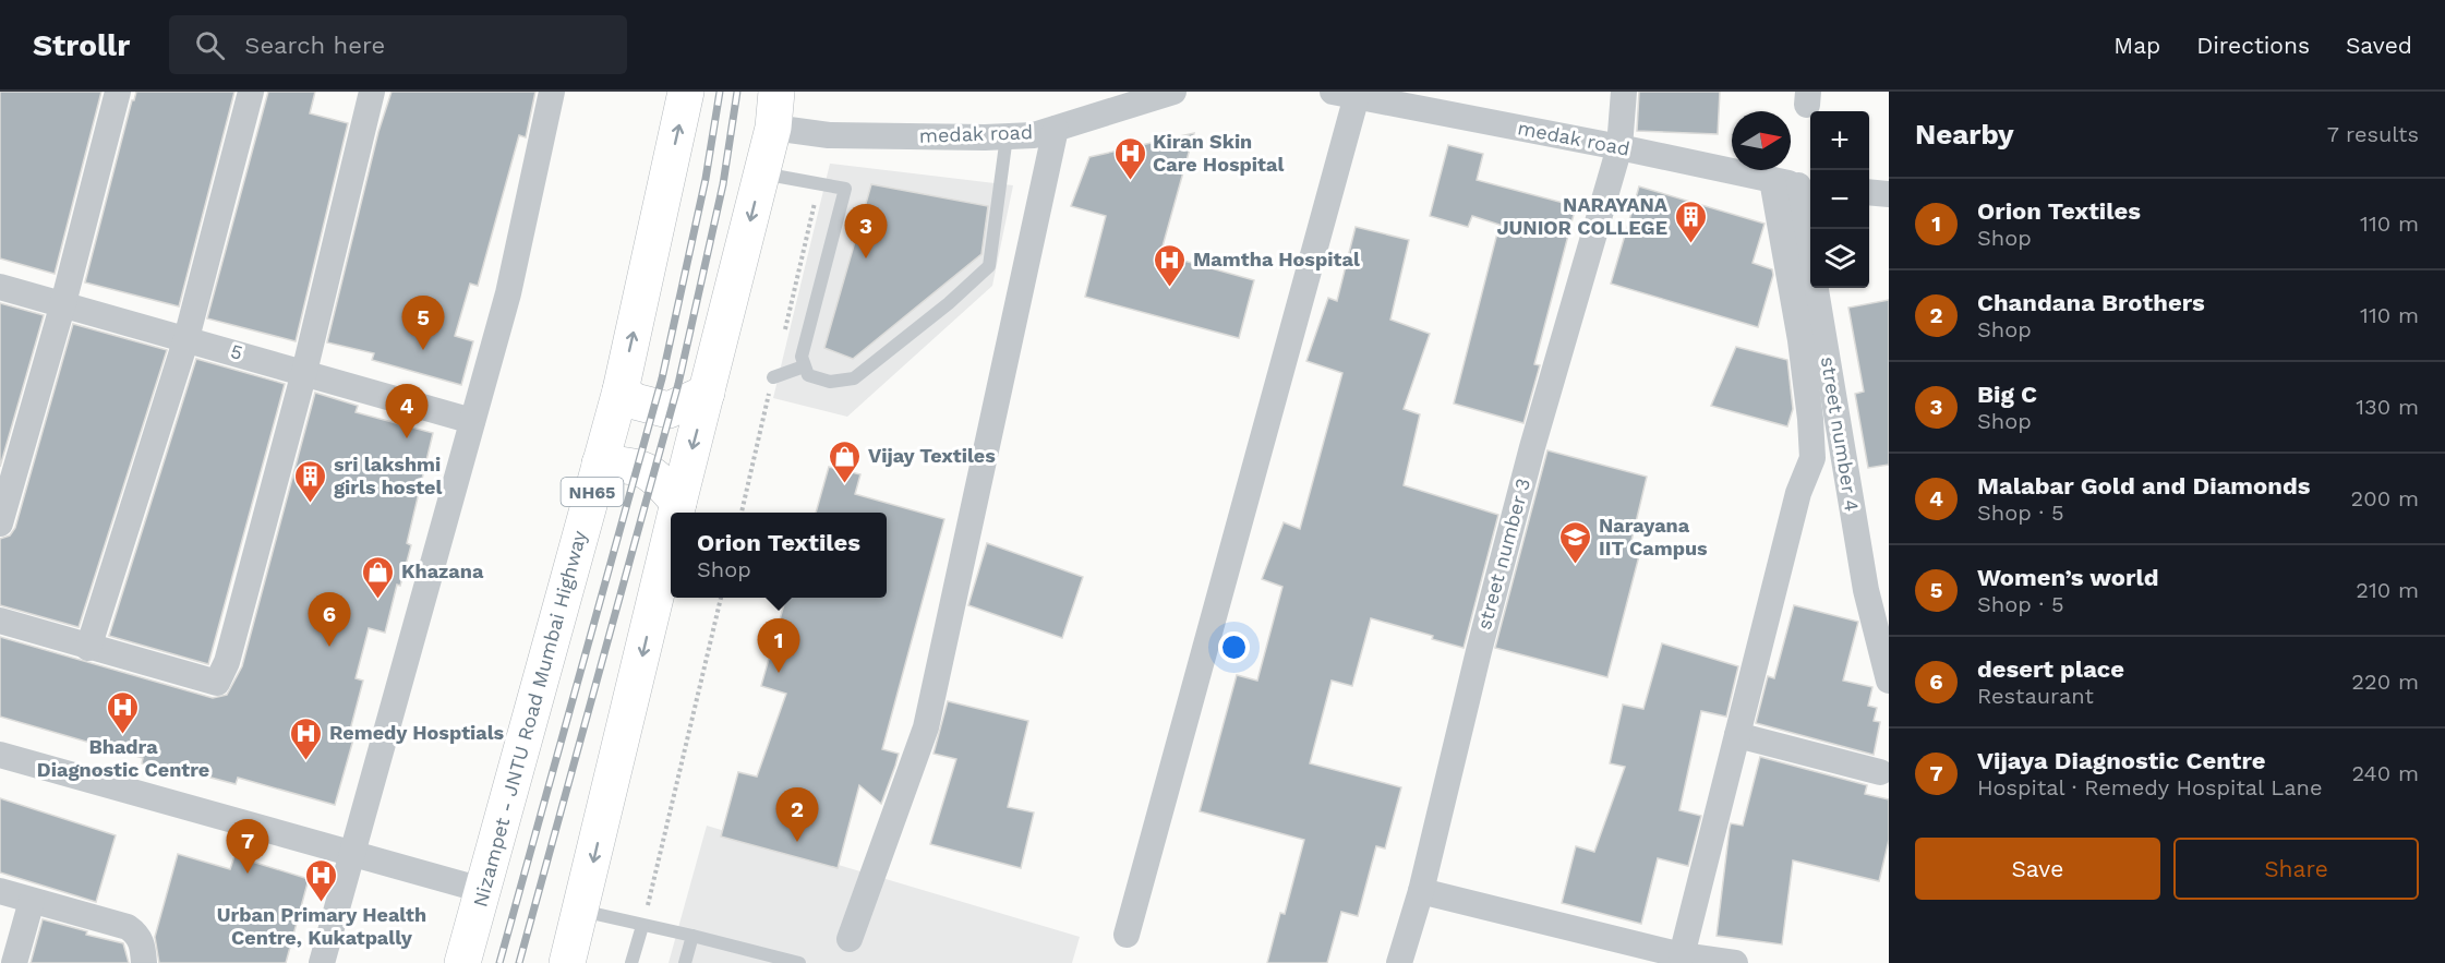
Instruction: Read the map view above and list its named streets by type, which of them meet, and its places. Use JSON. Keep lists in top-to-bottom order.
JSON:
{
  "streets": {
    "highway": ["NH65", "Nizampet - JNTU Road Mumbai Highway"],
    "street": [
      "medak road",
      "5",
      "street number 4",
      "street number 3"
    ]
  },
  "crossings": [
    ["medak road", "street number 4"],
    ["medak road", "street number 3"]
  ],
  "places": {
    "hospital": [
      "Kiran Skin Care Hospital",
      "Mamtha Hospital",
      "Bhadra Diagnostic Centre",
      "Remedy Hosptials",
      "Urban Primary Health Centre, Kukatpally"
    ],
    "building": ["NARAYANA JUNIOR COLLEGE", "sri lakshmi girls hostel"],
    "shop": ["Vijay Textiles", "Khazana"],
    "school or university": ["Narayana IIT Campus"]
  },
  "north": "right",
  "page": {
    "header": "Strollr",
    "search": "Search here",
    "nav": ["Map", "Directions", "Saved"],
    "heading": ["Nearby", "7 results"],
    "map_buttons": ["+", "−"],
    "list": [
      {
        "mark": "1",
        "name": "Orion Textiles",
        "note": "Shop",
        "value": "110 m"
      },
      {
        "mark": "2",
        "name": "Chandana Brothers",
        "note": "Shop",
        "value": "110 m"
      },
      {
        "mark": "3",
        "name": "Big C",
        "note": "Shop",
        "value": "130 m"
      },
      {
        "mark": "4",
        "name": "Malabar Gold and Diamonds",
        "note": "Shop · 5",
        "value": "200 m"
      },
      {
        "mark": "5",
        "name": "Women’s world",
        "note": "Shop · 5",
        "value": "210 m"
      },
      {
        "mark": "6",
        "name": "desert place",
        "note": "Restaurant",
        "value": "220 m"
      },
      {
        "mark": "7",
        "name": "Vijaya Diagnostic Centre",
        "note": "Hospital · Remedy Hospital Lane",
        "value": "240 m"
      }
    ],
    "pins": [
      "3",
      "5",
      "4",
      "6",
      "1",
      "2",
      "7"
    ],
    "popup": ["Orion Textiles", "Shop"],
    "buttons": ["Save", "Share"]
  }
}
